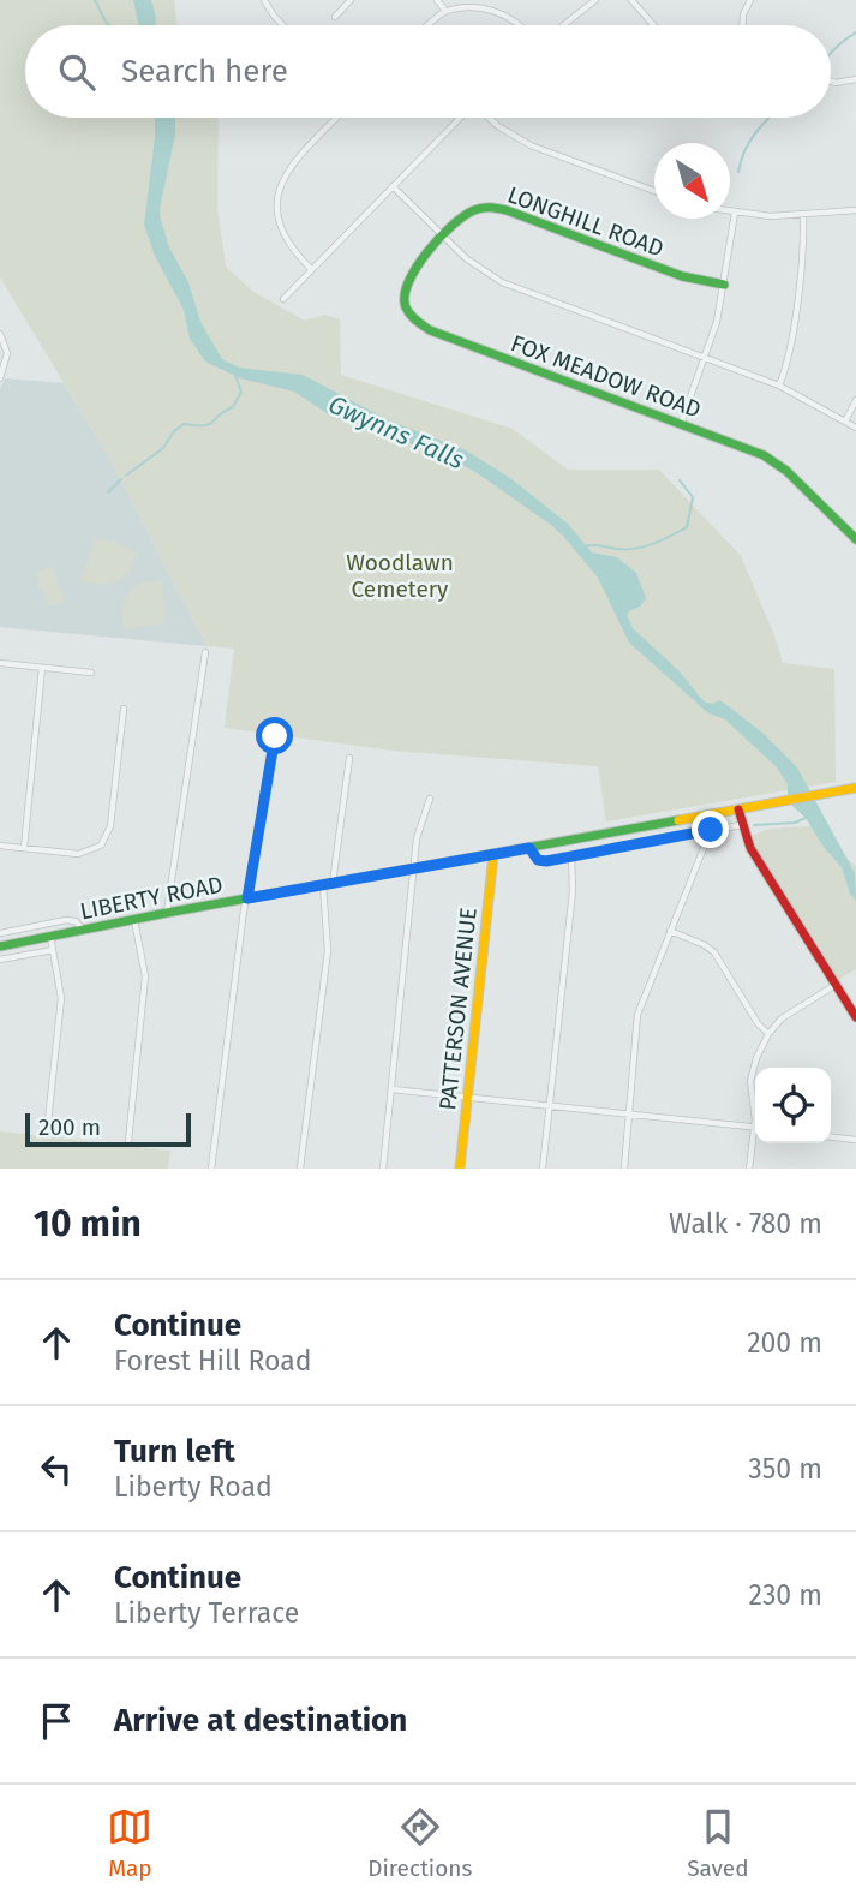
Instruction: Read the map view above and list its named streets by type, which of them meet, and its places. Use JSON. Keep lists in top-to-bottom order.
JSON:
{
  "streets": {
    "main road": [
      "LONGHILL ROAD",
      "FOX MEADOW ROAD",
      "LIBERTY ROAD",
      "PATTERSON AVENUE"
    ]
  },
  "crossings": [
    ["LONGHILL ROAD", "FOX MEADOW ROAD"],
    ["LIBERTY ROAD", "PATTERSON AVENUE"]
  ],
  "water": ["Gwynns Falls"],
  "parks": ["Woodlawn Cemetery"],
  "scale_bar": "200 m",
  "north": "bottom right",
  "page": {
    "search": "Search here",
    "scale": "200 m",
    "heading": ["10 min", "Walk · 780 m"],
    "list": [
      ["Continue", "Forest Hill Road", "200 m"],
      ["Turn left", "Liberty Road", "350 m"],
      ["Continue", "Liberty Terrace", "230 m"],
      "Arrive at destination"
    ],
    "nav": ["Map", "Directions", "Saved"]
  }
}
